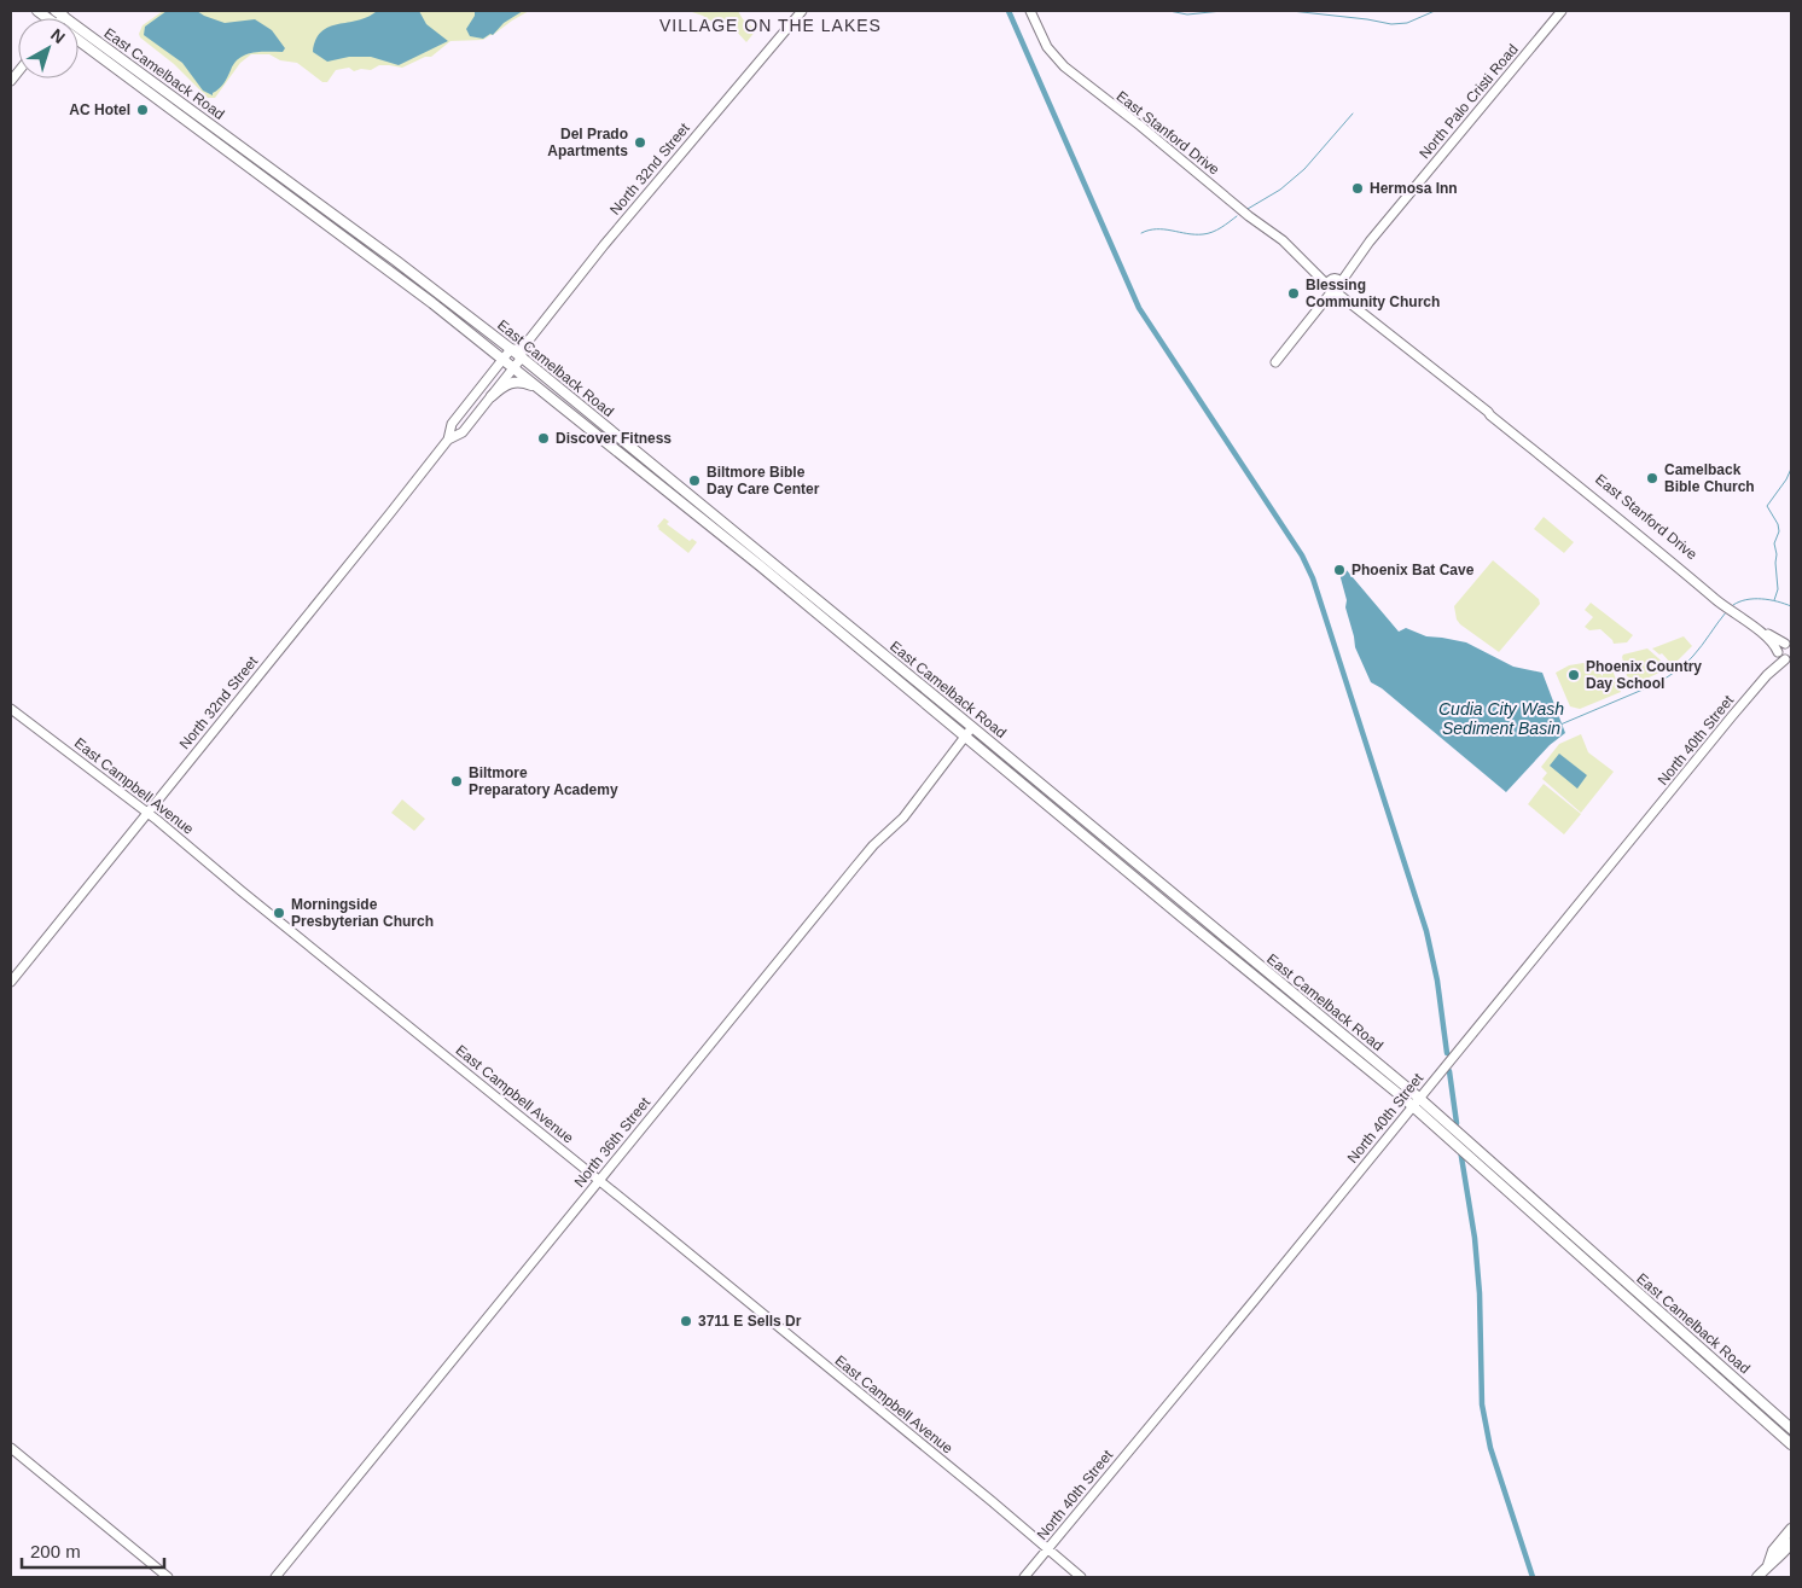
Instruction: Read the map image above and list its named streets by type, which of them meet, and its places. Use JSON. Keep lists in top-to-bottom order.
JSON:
{
  "streets": {
    "main road": [
      "East Camelback Road",
      "North Palo Cristi Road",
      "East Stanford Drive",
      "North 32nd Street",
      "North 40th Street",
      "East Campbell Avenue",
      "North 36th Street"
    ]
  },
  "crossings": [
    ["East Camelback Road", "North 32nd Street"],
    ["East Camelback Road", "North 40th Street"],
    ["East Camelback Road", "North 36th Street"],
    ["North Palo Cristi Road", "East Stanford Drive"],
    ["East Stanford Drive", "North 40th Street"],
    ["North 32nd Street", "East Campbell Avenue"],
    ["North 40th Street", "East Campbell Avenue"],
    ["East Campbell Avenue", "North 36th Street"]
  ],
  "districts": ["VILLAGE ON THE LAKES"],
  "water": ["Cudia City Wash Sediment Basin"],
  "places": [
    "AC Hotel",
    "Del Prado Apartments",
    "Hermosa Inn",
    "Blessing Community Church",
    "Discover Fitness",
    "Camelback Bible Church",
    "Biltmore Bible Day Care Center",
    "Phoenix Bat Cave",
    "Phoenix Country Day School",
    "Biltmore Preparatory Academy",
    "Morningside Presbyterian Church",
    "3711 E Sells Dr"
  ],
  "scale_bar": "200 m",
  "north": "top right"
}
